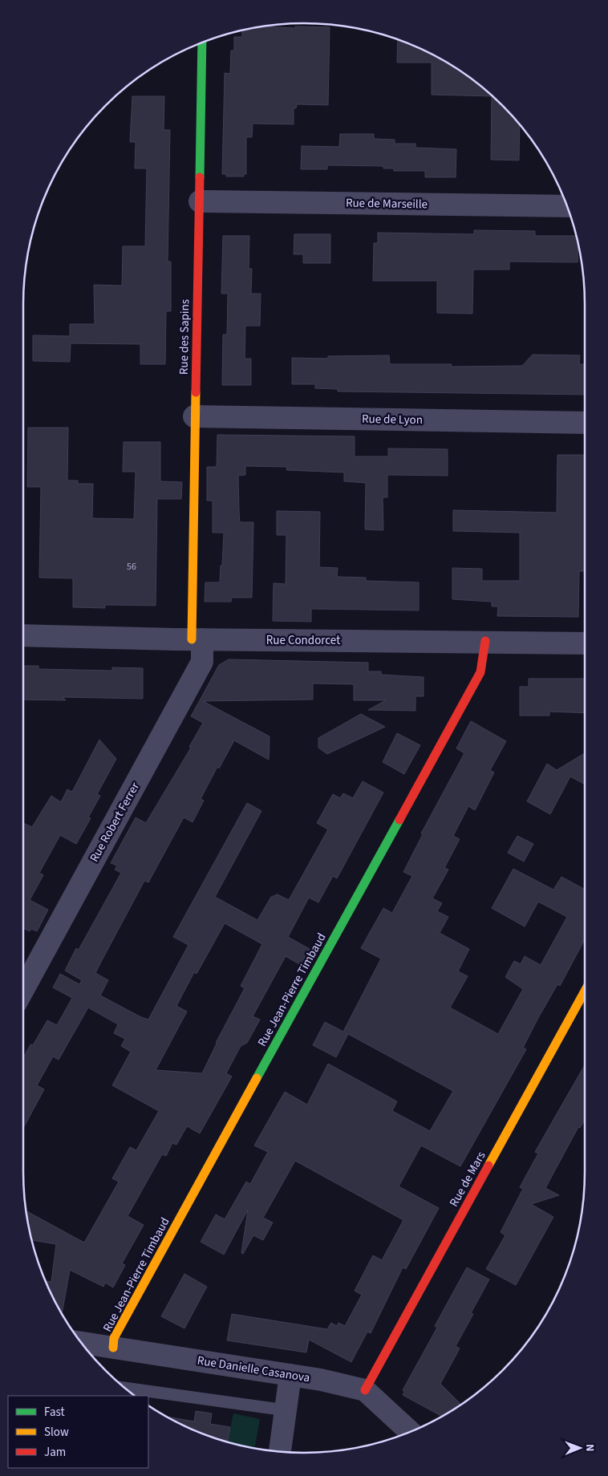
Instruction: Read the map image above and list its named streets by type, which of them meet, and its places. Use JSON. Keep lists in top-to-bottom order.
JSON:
{
  "streets": {
    "street": [
      "Rue de Marseille",
      "Rue des Sapins",
      "Rue de Lyon",
      "Rue Condorcet",
      "Rue Robert Ferrer",
      "Rue Jean-Pierre Timbaud",
      "Rue de Mars",
      "Rue Danielle Casanova"
    ]
  },
  "crossings": [
    ["Rue de Marseille", "Rue des Sapins"],
    ["Rue des Sapins", "Rue de Lyon"],
    ["Rue des Sapins", "Rue Condorcet"],
    ["Rue des Sapins", "Rue Robert Ferrer"],
    ["Rue Condorcet", "Rue Robert Ferrer"],
    ["Rue Condorcet", "Rue Jean-Pierre Timbaud"],
    ["Rue Jean-Pierre Timbaud", "Rue Danielle Casanova"],
    ["Rue de Mars", "Rue Danielle Casanova"]
  ],
  "house_numbers": ["56"],
  "legend": ["Fast", "Slow", "Jam"],
  "north": "right"
}
